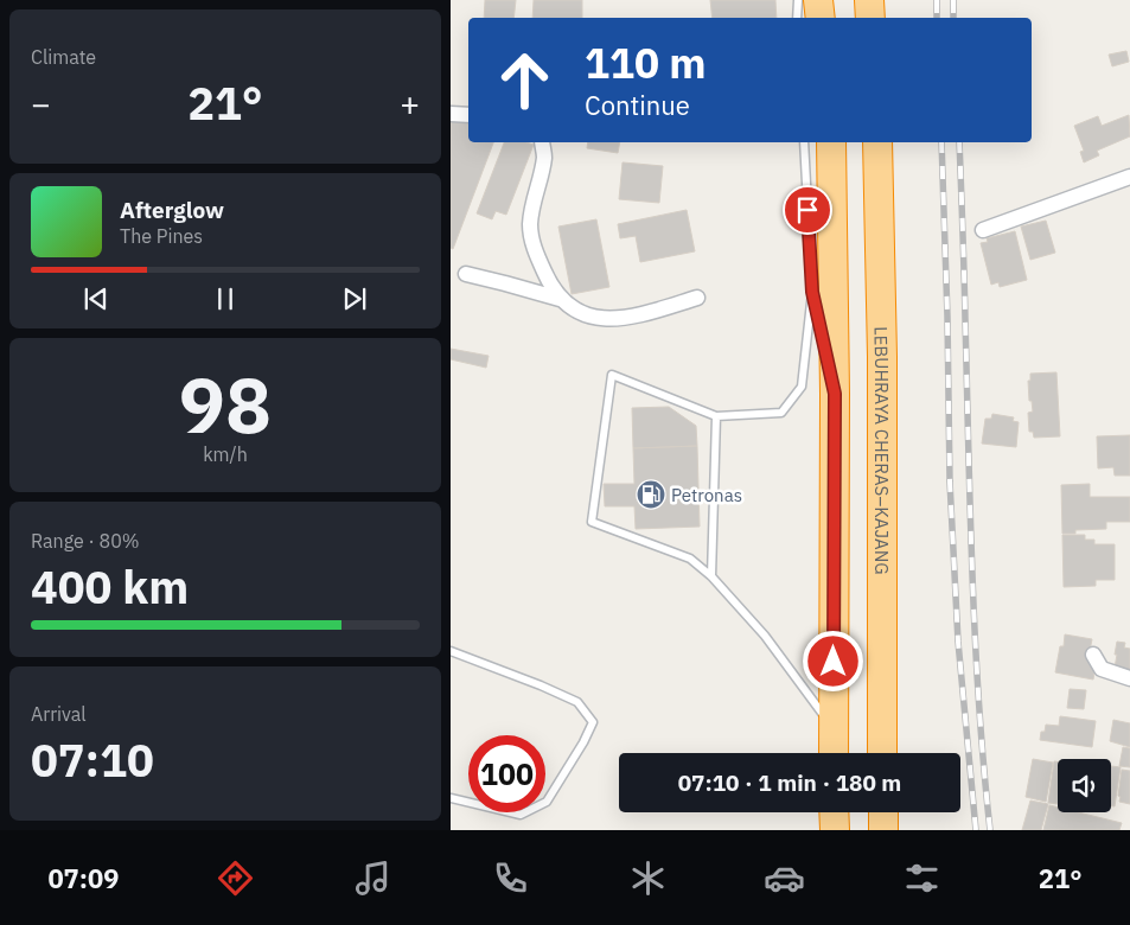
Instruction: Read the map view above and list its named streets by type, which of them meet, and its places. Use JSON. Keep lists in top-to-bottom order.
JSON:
{
  "streets": {
    "highway": ["LEBUHRAYA CHERAS–KAJANG"]
  },
  "places": {
    "fuel station": ["Petronas"]
  },
  "page": {
    "tile": [
      "Climate",
      ["98", "km/h"],
      ["Range · 80%", "400 km"],
      ["Arrival", "07:10"]
    ],
    "turn": ["110 m", "Continue"],
    "heat": ["−", "21°", "+"],
    "song": ["Afterglow", "The Pines"],
    "limit": "100",
    "trip": "07:10 · 1 min · 180 m",
    "tabs": ["07:09", "21°"]
  }
}
